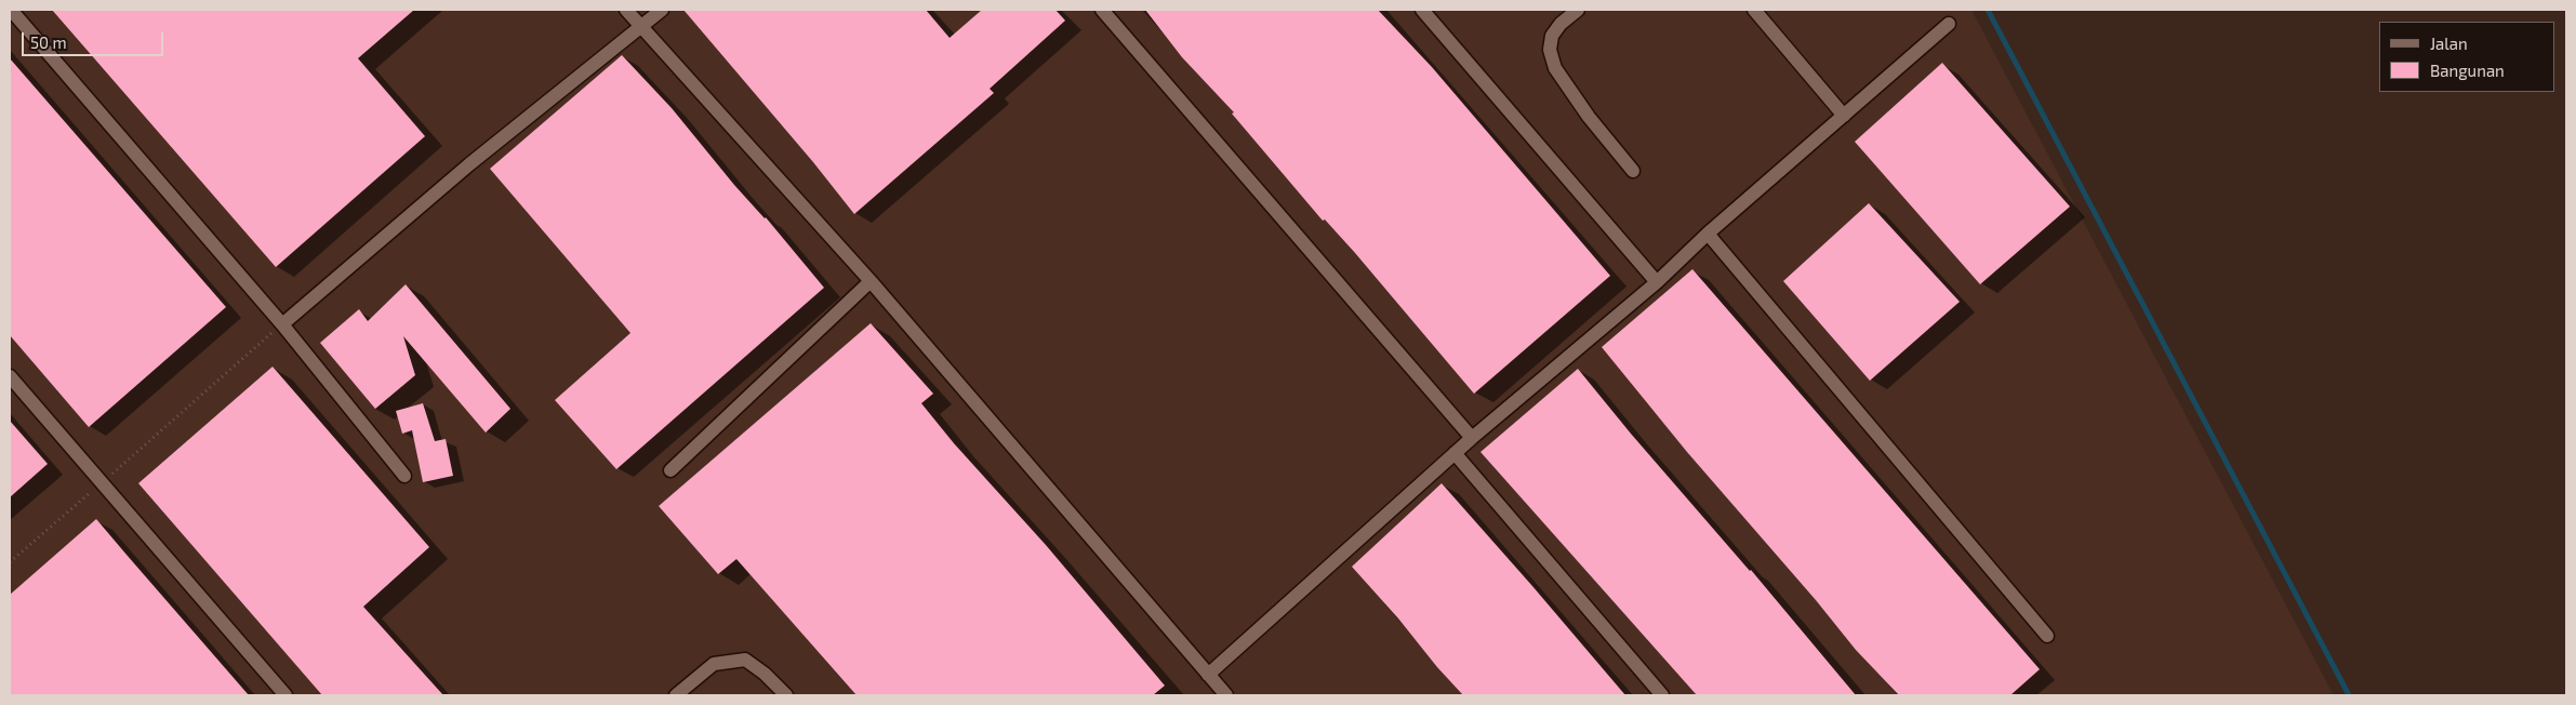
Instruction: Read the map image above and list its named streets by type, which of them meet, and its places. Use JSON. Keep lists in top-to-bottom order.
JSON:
{
  "legend": ["Jalan", "Bangunan"],
  "scale_bar": "50 m"
}
